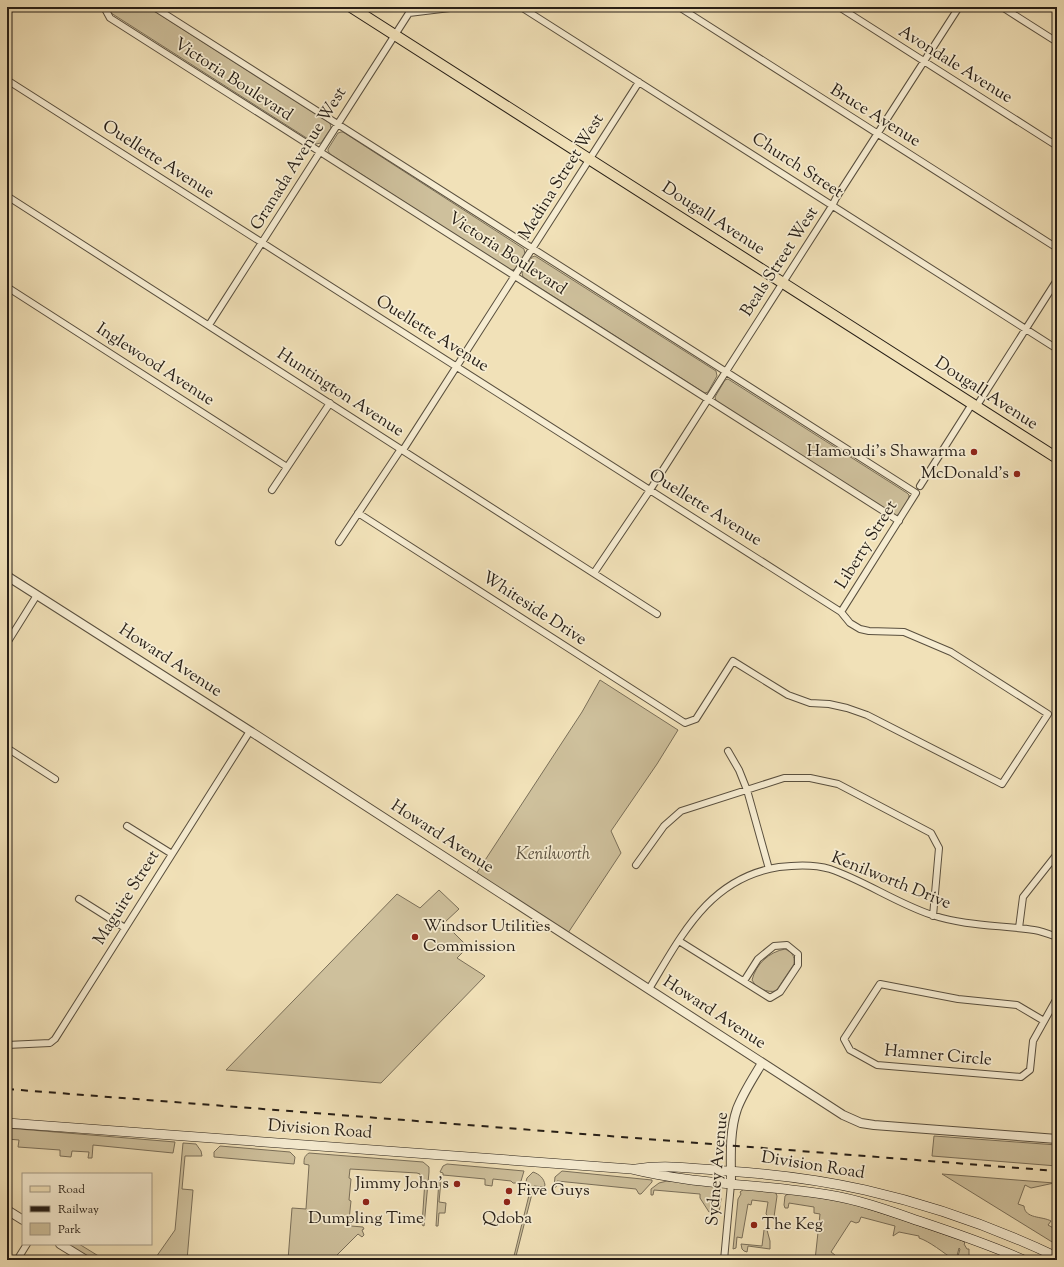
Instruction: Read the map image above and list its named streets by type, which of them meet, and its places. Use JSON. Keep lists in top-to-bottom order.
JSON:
{
  "streets": {
    "main road": ["Dougall Avenue", "Division Road"],
    "street": [
      "Avondale Avenue",
      "Victoria Boulevard",
      "Bruce Avenue",
      "Granada Avenue West",
      "Ouellette Avenue",
      "Church Street",
      "Medina Street West",
      "Beals Street West",
      "Inglewood Avenue",
      "Huntington Avenue",
      "Liberty Street",
      "Whiteside Drive",
      "Howard Avenue",
      "Kenilworth Drive",
      "Maguire Street",
      "Hamner Circle",
      "Sydney Avenue"
    ]
  },
  "crossings": [
    ["Avondale Avenue", "Beals Street West"],
    ["Victoria Boulevard", "Granada Avenue West"],
    ["Victoria Boulevard", "Medina Street West"],
    ["Victoria Boulevard", "Beals Street West"],
    ["Victoria Boulevard", "Liberty Street"],
    ["Bruce Avenue", "Beals Street West"],
    ["Granada Avenue West", "Ouellette Avenue"],
    ["Granada Avenue West", "Dougall Avenue"],
    ["Granada Avenue West", "Huntington Avenue"],
    ["Ouellette Avenue", "Medina Street West"],
    ["Ouellette Avenue", "Beals Street West"],
    ["Ouellette Avenue", "Liberty Street"],
    ["Ouellette Avenue", "Whiteside Drive"],
    ["Church Street", "Medina Street West"],
    ["Church Street", "Beals Street West"],
    ["Medina Street West", "Dougall Avenue"],
    ["Medina Street West", "Huntington Avenue"],
    ["Medina Street West", "Whiteside Drive"],
    ["Dougall Avenue", "Beals Street West"],
    ["Beals Street West", "Huntington Avenue"],
    ["Howard Avenue", "Kenilworth Drive"],
    ["Howard Avenue", "Maguire Street"],
    ["Howard Avenue", "Sydney Avenue"],
    ["Division Road", "Sydney Avenue"]
  ],
  "parks": ["Kenilworth"],
  "places": [
    "Hamoudi's Shawarma",
    "McDonald's",
    "Windsor Utilities Commission",
    "Jimmy John's",
    "Five Guys",
    "Dumpling Time",
    "Qdoba",
    "The Keg"
  ],
  "legend": ["Road", "Railway", "Park"]
}
